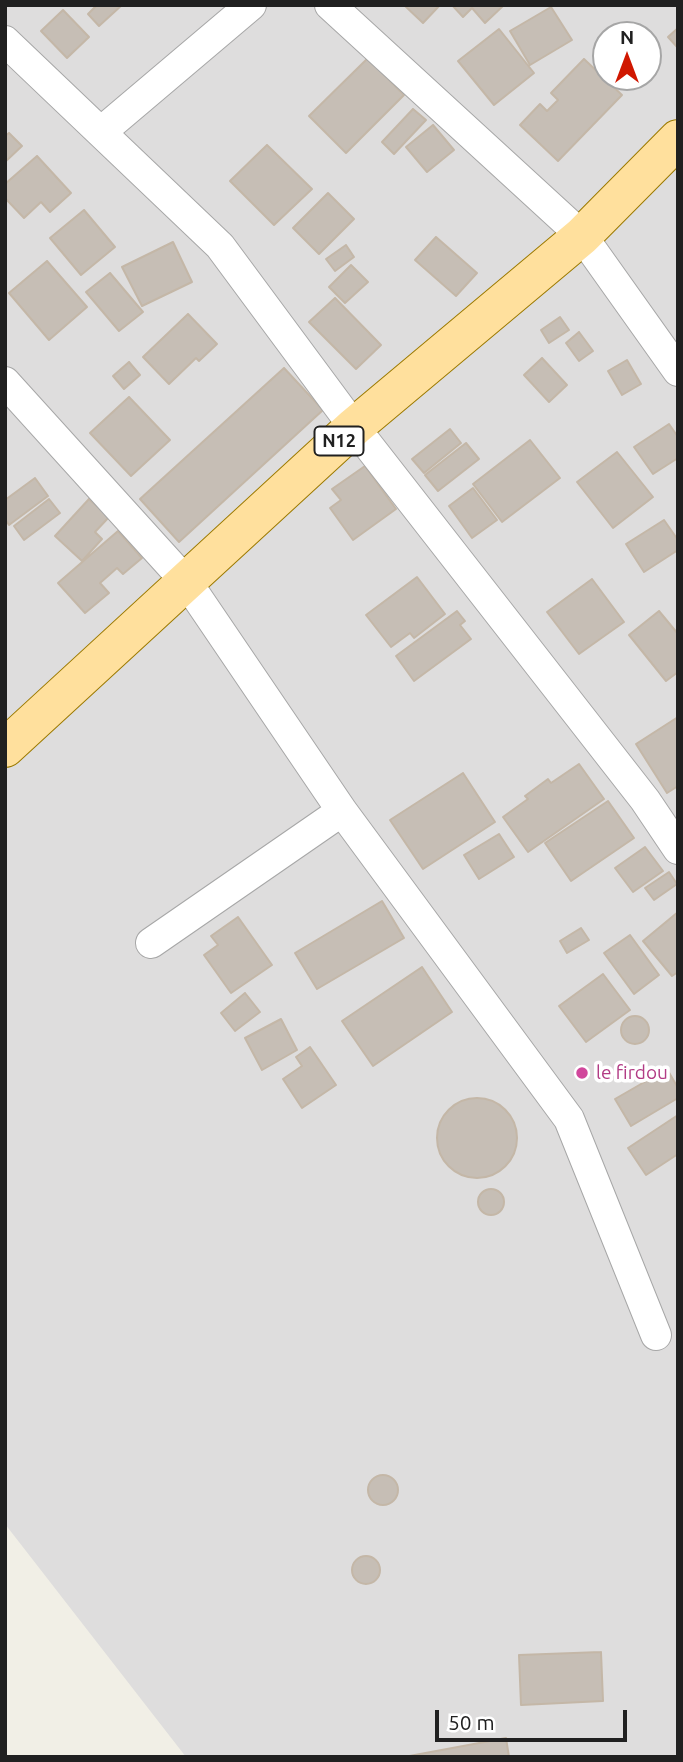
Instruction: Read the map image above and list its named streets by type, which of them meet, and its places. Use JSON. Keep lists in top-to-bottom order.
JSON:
{
  "streets": {
    "main road": ["N12"]
  },
  "places": ["le firdou"],
  "scale_bar": "50 m",
  "north": "top"
}
